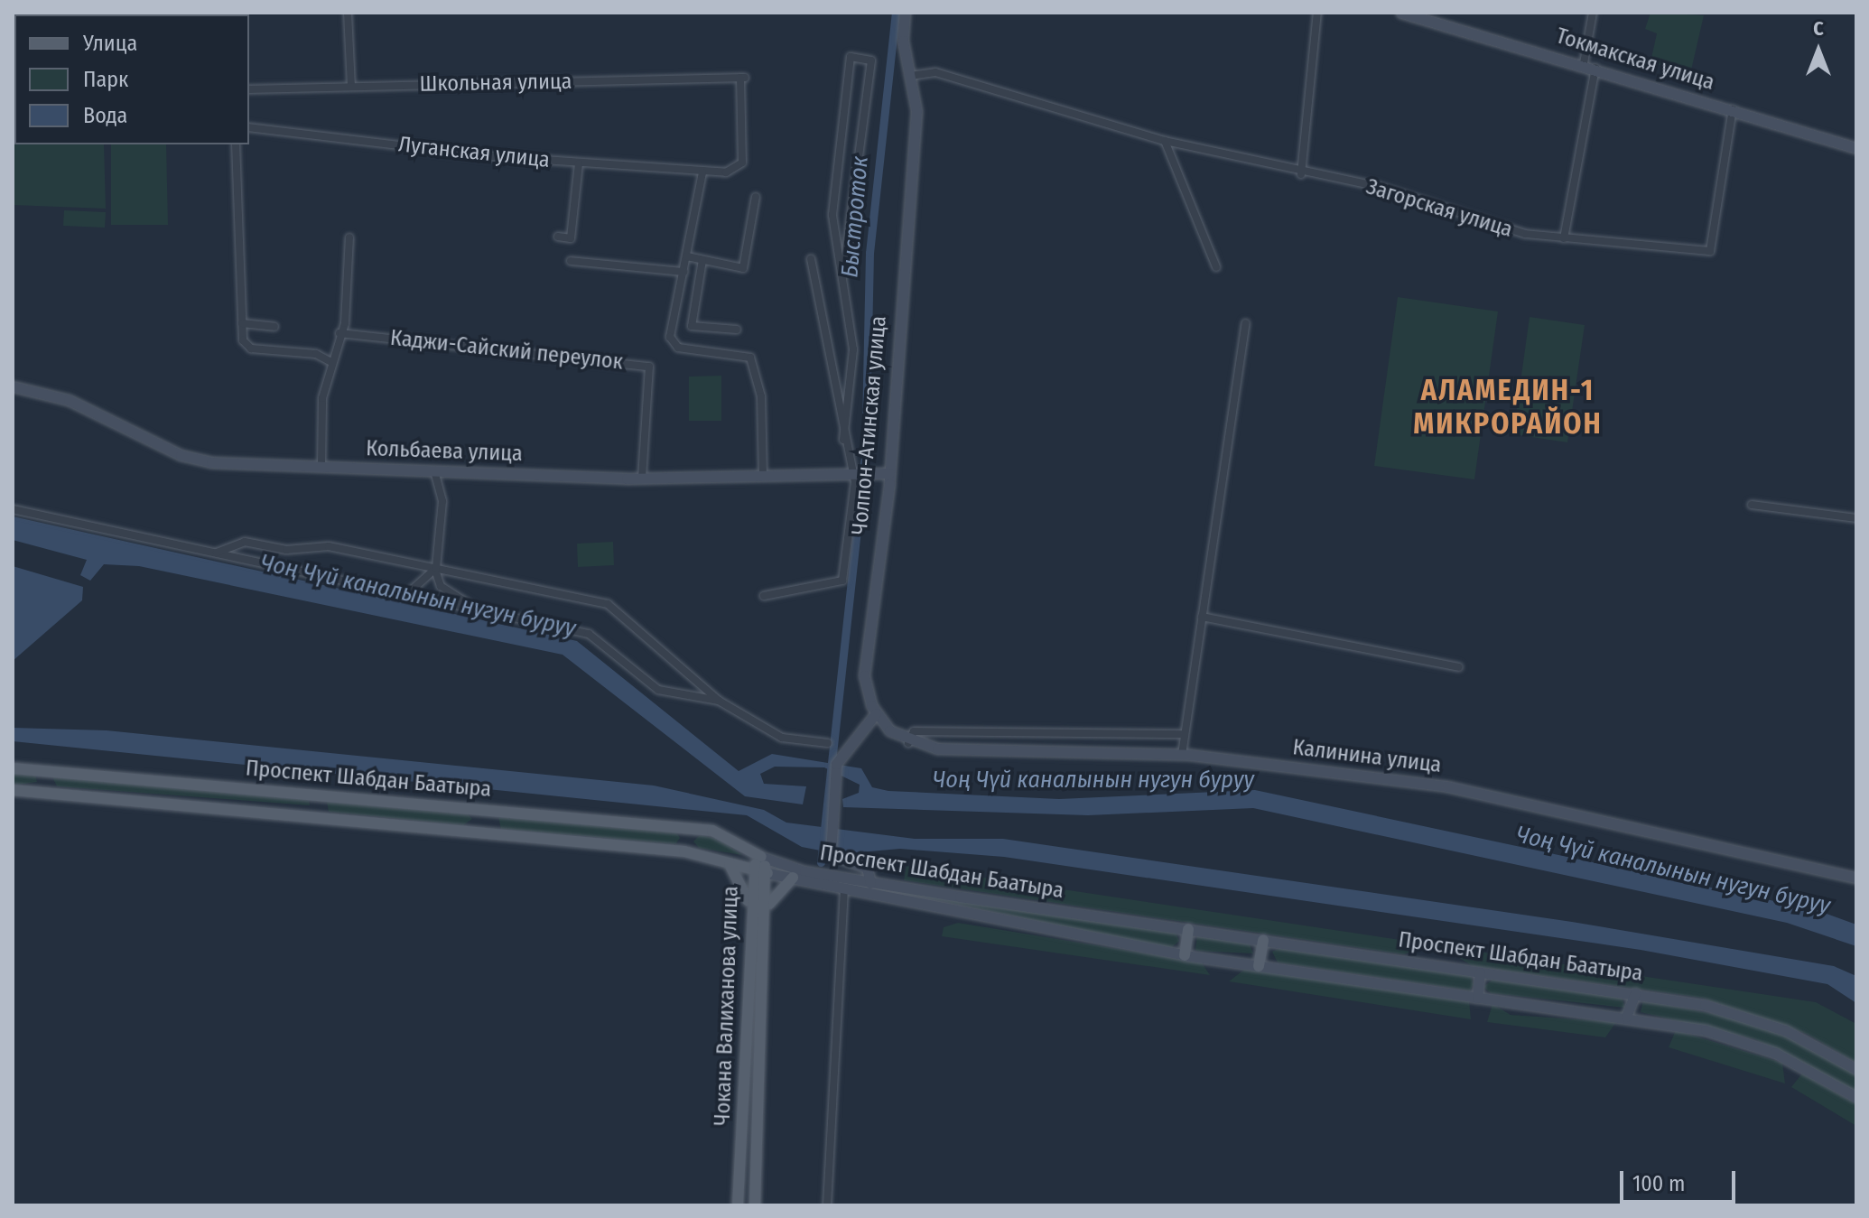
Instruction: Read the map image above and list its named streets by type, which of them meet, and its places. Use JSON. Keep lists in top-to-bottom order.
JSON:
{
  "streets": {
    "main road": [
      "Токмакская улица",
      "Чолпон-Атинская улица",
      "Кольбаева улица",
      "Калинина улица",
      "Проспект Шабдан Баатыра",
      "Чокана Валиханова улица"
    ],
    "street": [
      "Школьная улица",
      "Луганская улица",
      "Загорская улица",
      "Каджи-Сайский переулок"
    ]
  },
  "crossings": [
    ["Токмакская улица", "Загорская улица"],
    ["Школьная улица", "Луганская улица"],
    ["Загорская улица", "Чолпон-Атинская улица"],
    ["Каджи-Сайский переулок", "Кольбаева улица"],
    ["Чолпон-Атинская улица", "Кольбаева улица"],
    ["Проспект Шабдан Баатыра", "Чокана Валиханова улица"]
  ],
  "districts": ["АЛАМЕДИН-1 МИКРОРАЙОН"],
  "water": ["Быстроток", "Чоң Чүй каналынын нугун буруу"],
  "legend": ["Улица", "Парк", "Вода"],
  "scale_bar": "100 m",
  "north": "top"
}
